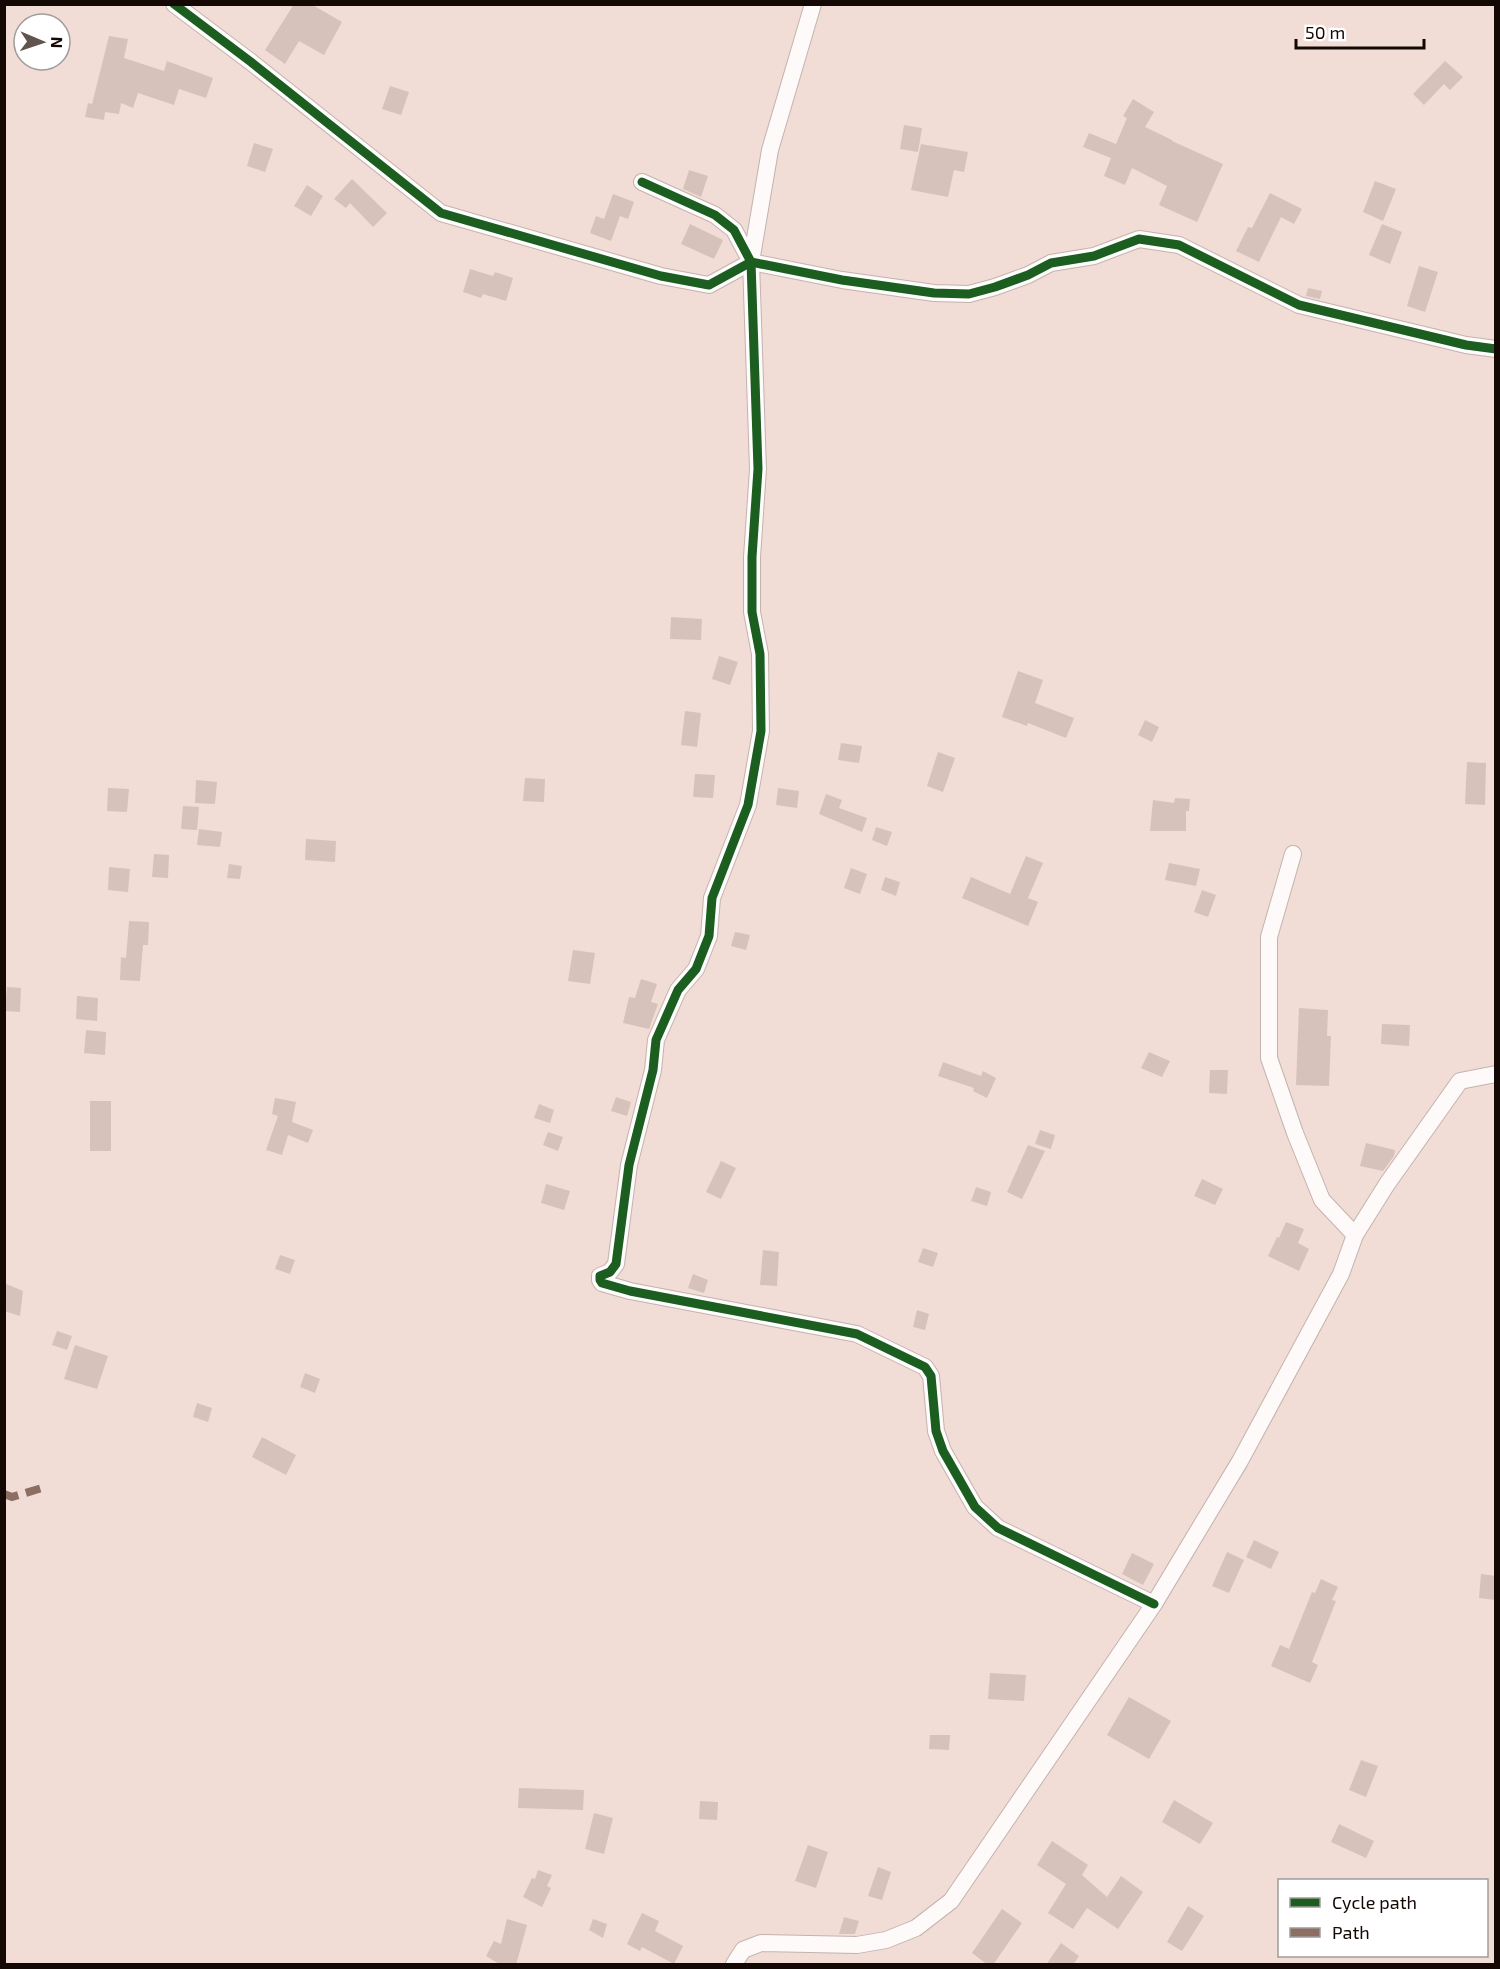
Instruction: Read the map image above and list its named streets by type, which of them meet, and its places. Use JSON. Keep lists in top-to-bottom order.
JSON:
{
  "legend": ["Cycle path", "Path"],
  "scale_bar": "50 m",
  "north": "right"
}
